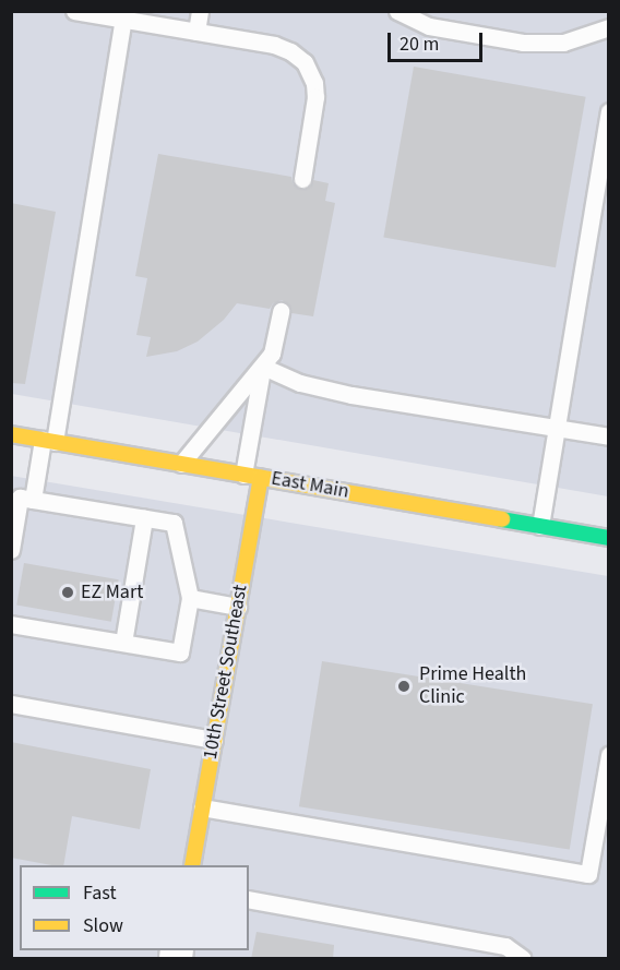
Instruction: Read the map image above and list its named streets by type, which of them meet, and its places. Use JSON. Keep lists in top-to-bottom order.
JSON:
{
  "streets": {
    "main road": ["East Main", "10th Street Southeast"]
  },
  "crossings": [
    ["East Main", "10th Street Southeast"]
  ],
  "places": ["EZ Mart", "Prime Health Clinic"],
  "legend": ["Fast", "Slow"],
  "scale_bar": "20 m"
}
